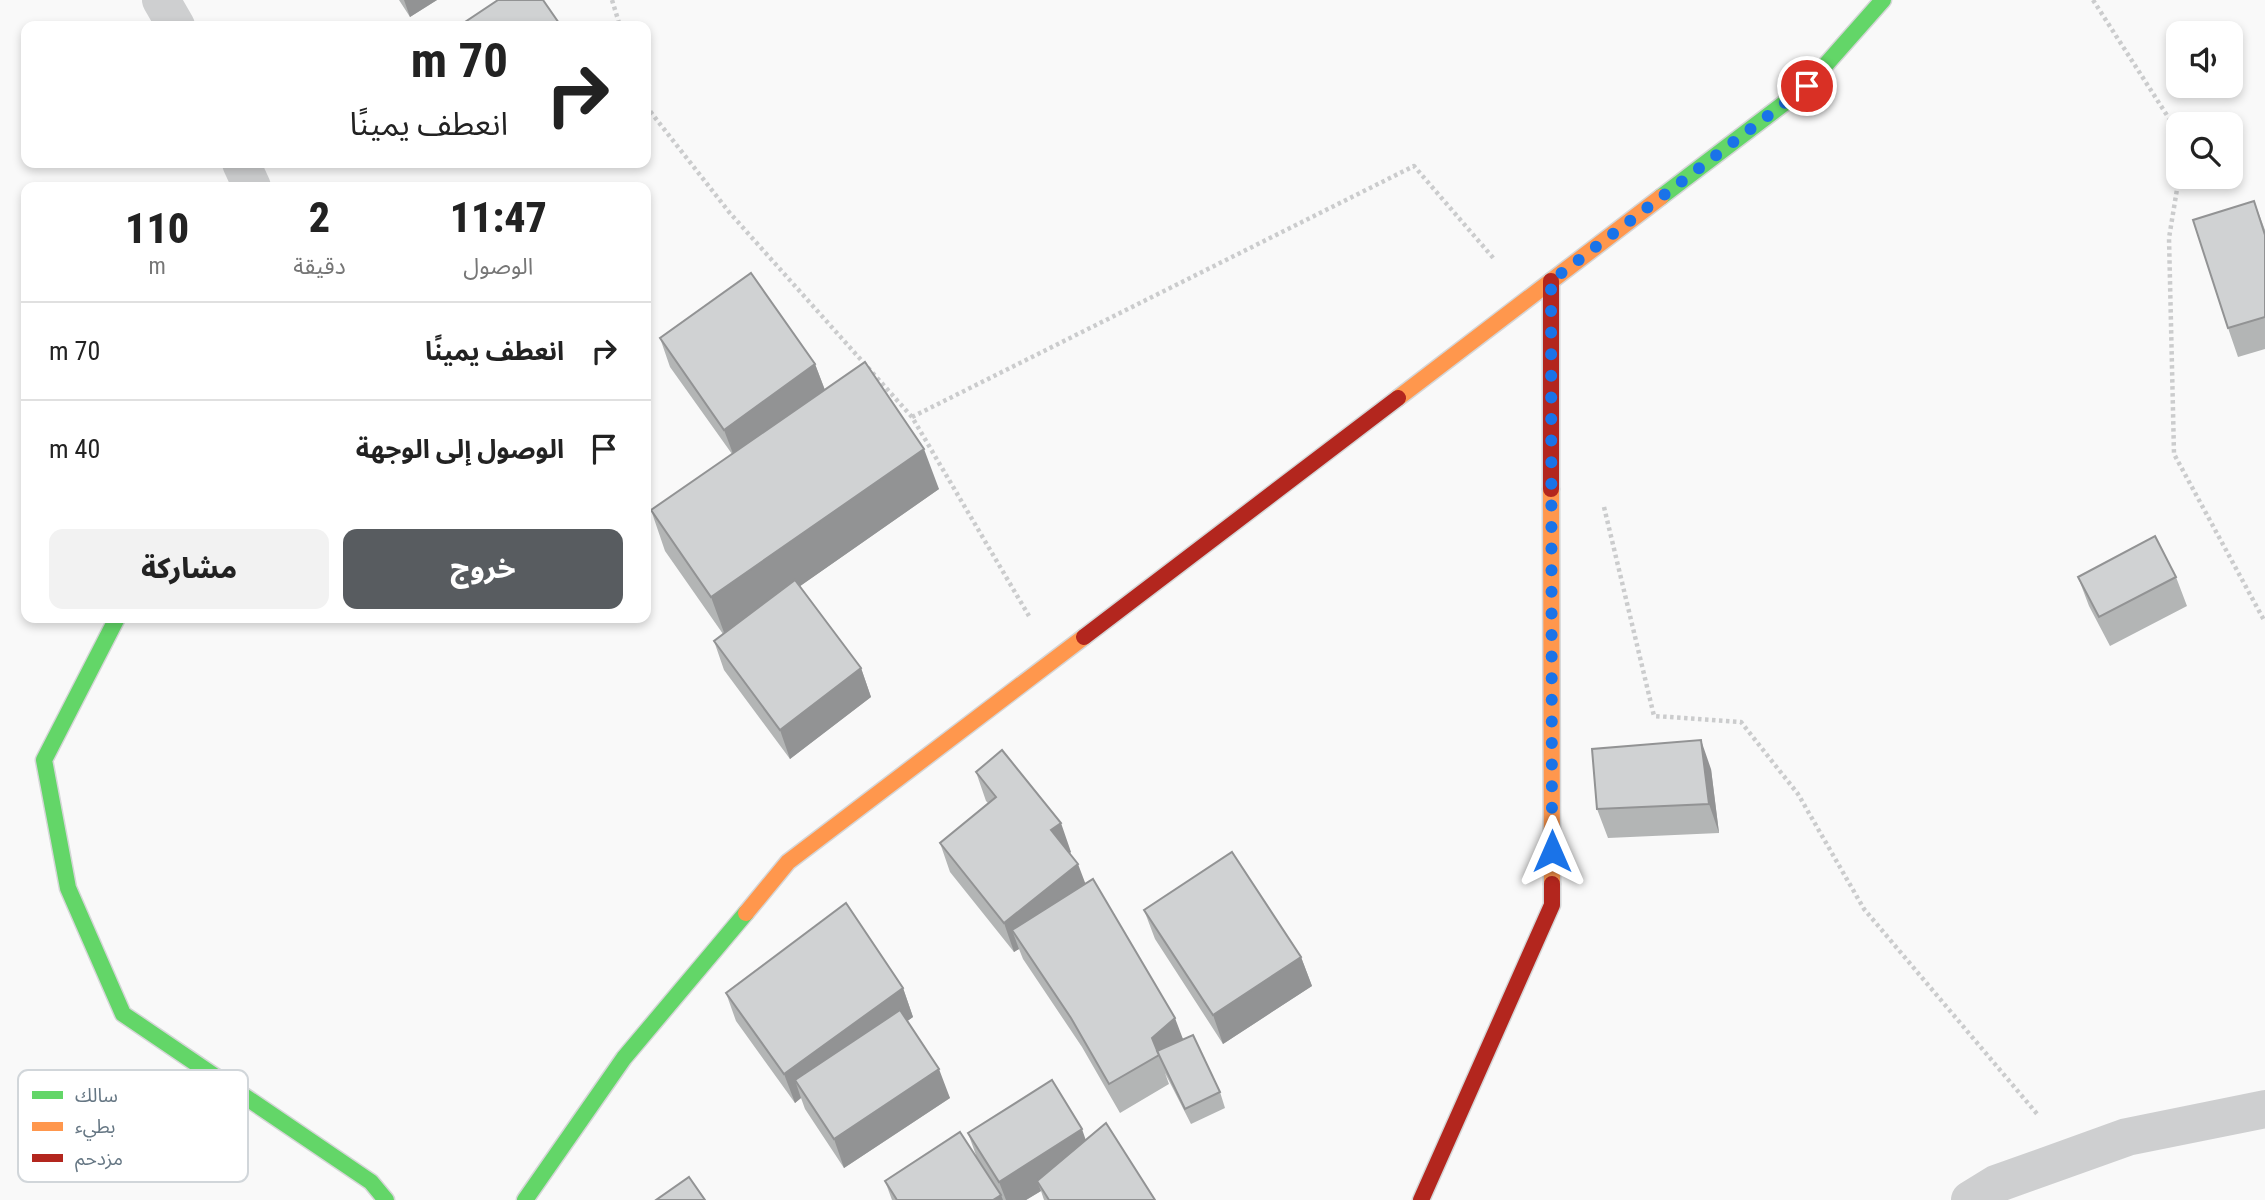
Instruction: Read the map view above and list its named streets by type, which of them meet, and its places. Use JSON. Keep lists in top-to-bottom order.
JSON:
{
  "legend": ["سالك", "بطيء", "مزدحم"],
  "page": {
    "turn": ["70 m", "انعطف يمينًا"],
    "eta": [
      "11:47",
      "الوصول",
      "2",
      "دقيقة",
      "110",
      "m"
    ],
    "list": [
      {
        "name": "انعطف يمينًا",
        "value": "70 m"
      },
      {
        "name": "الوصول إلى الوجهة",
        "value": "40 m"
      }
    ],
    "buttons": ["خروج", "مشاركة"]
  }
}
